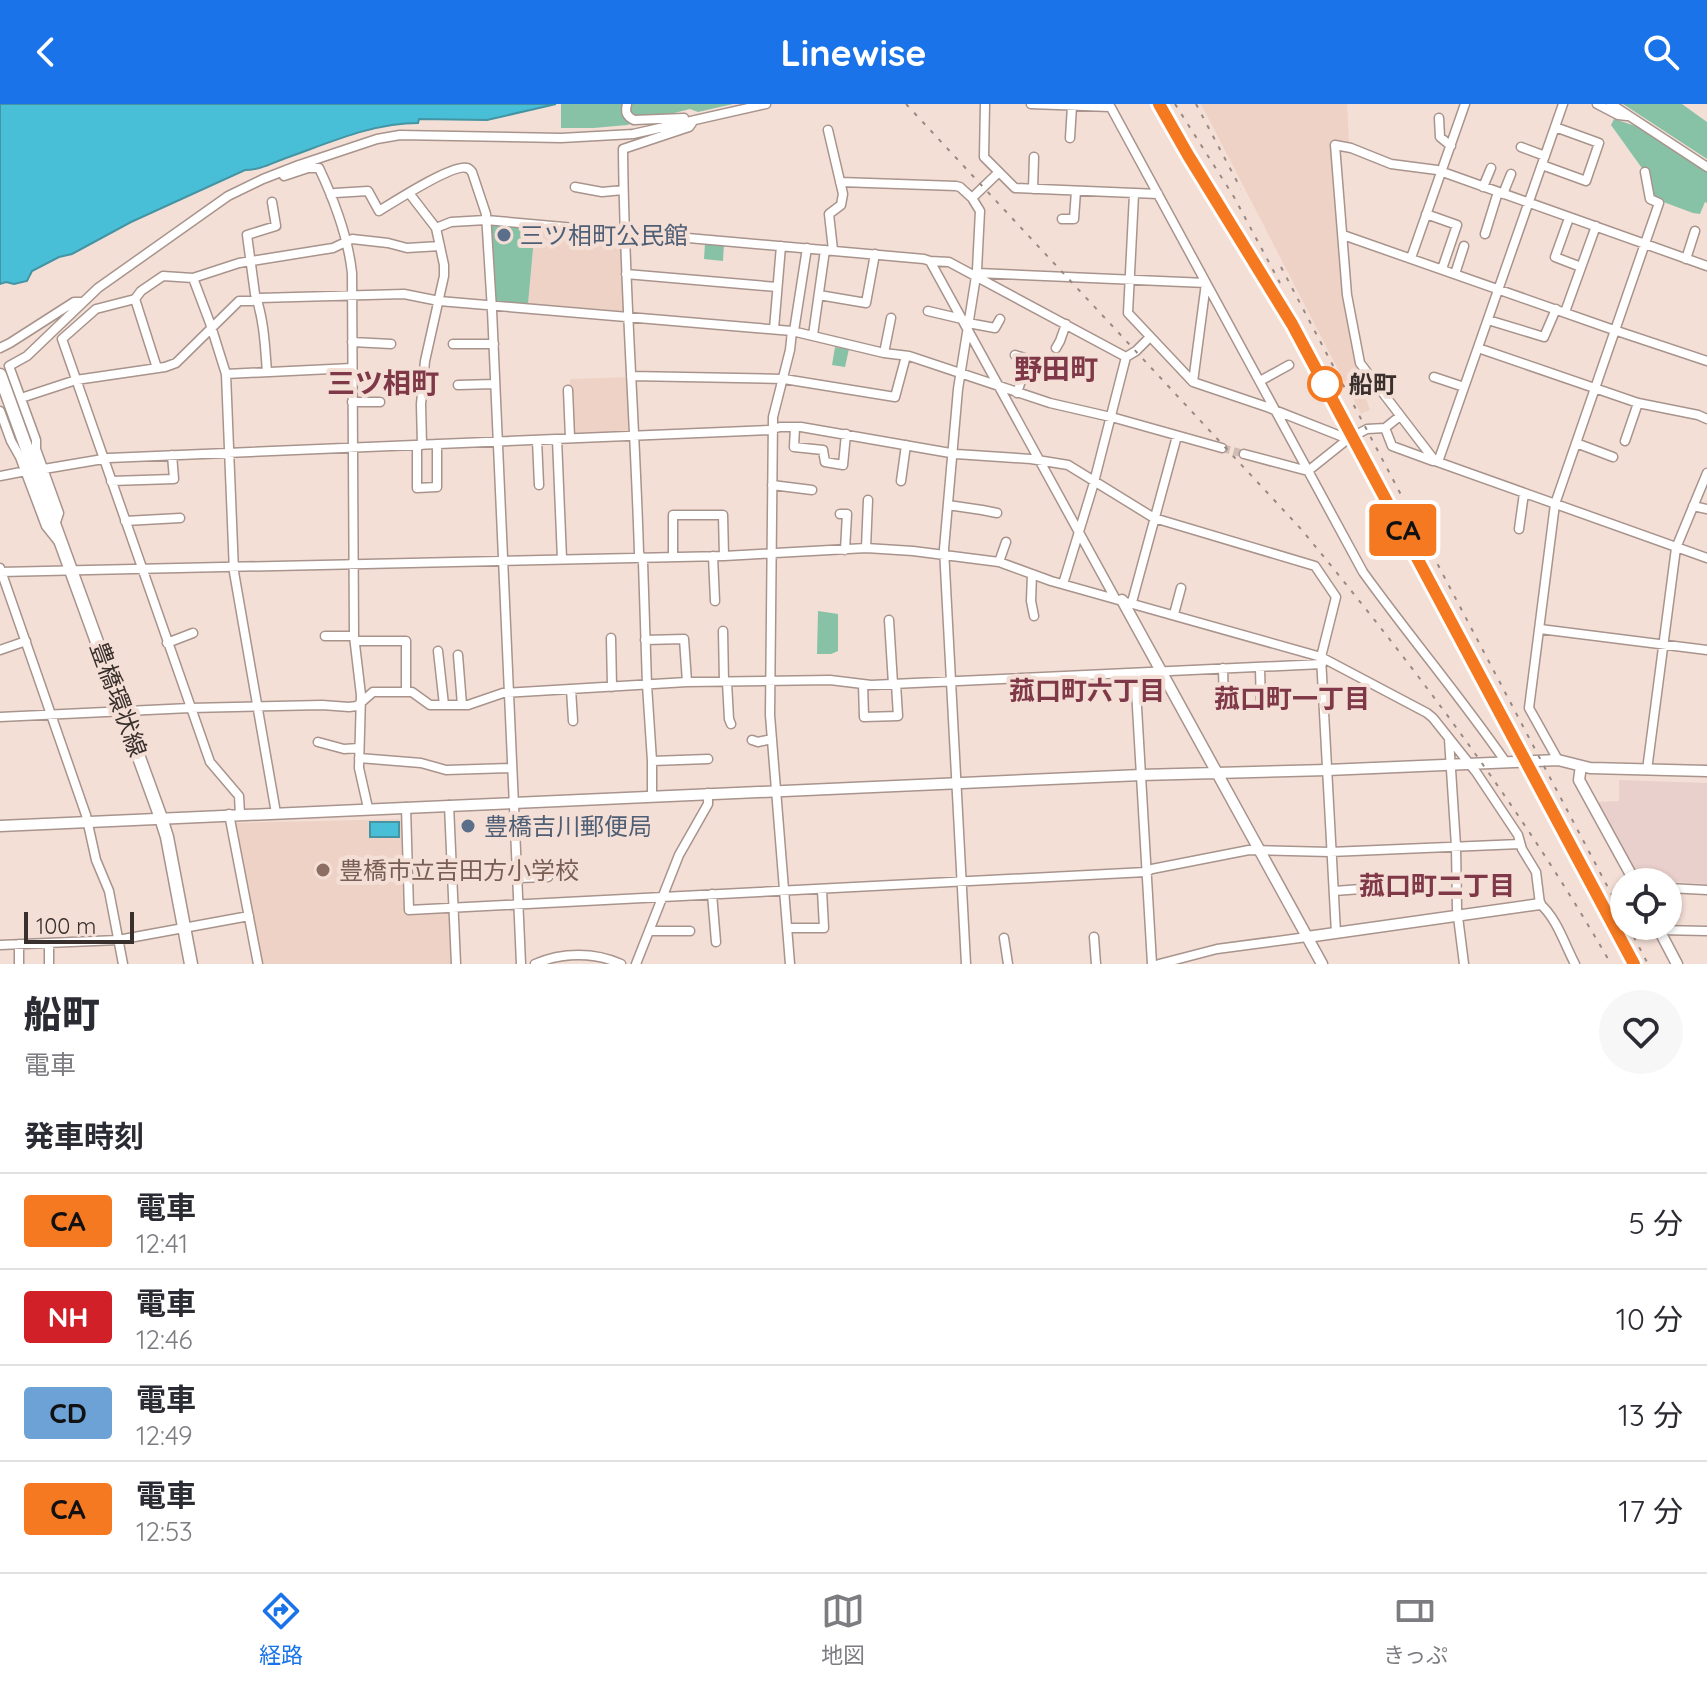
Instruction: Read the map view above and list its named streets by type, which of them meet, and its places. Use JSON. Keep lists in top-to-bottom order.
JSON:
{
  "streets": {
    "main road": ["豊橋環状線"]
  },
  "districts": [
    "野田町",
    "三ツ相町",
    "菰口町六丁目",
    "菰口町一丁目",
    "菰口町二丁目"
  ],
  "places": [
    "三ツ相町公民館",
    "船町",
    "豊橋吉川郵便局",
    "豊橋市立吉田方小学校"
  ],
  "scale_bar": "100 m",
  "page": {
    "header": "Linewise",
    "on_map": "CA",
    "scale": "100 m",
    "heading": [
      ["船町", "電車"],
      "発車時刻"
    ],
    "list": [
      {
        "mark": "CA",
        "name": "電車",
        "note": "12:41",
        "value": "5 分"
      },
      {
        "mark": "NH",
        "name": "電車",
        "note": "12:46",
        "value": "10 分"
      },
      {
        "mark": "CD",
        "name": "電車",
        "note": "12:49",
        "value": "13 分"
      },
      {
        "mark": "CA",
        "name": "電車",
        "note": "12:53",
        "value": "17 分"
      }
    ],
    "tabs": ["経路", "地図", "きっぷ"]
  }
}
